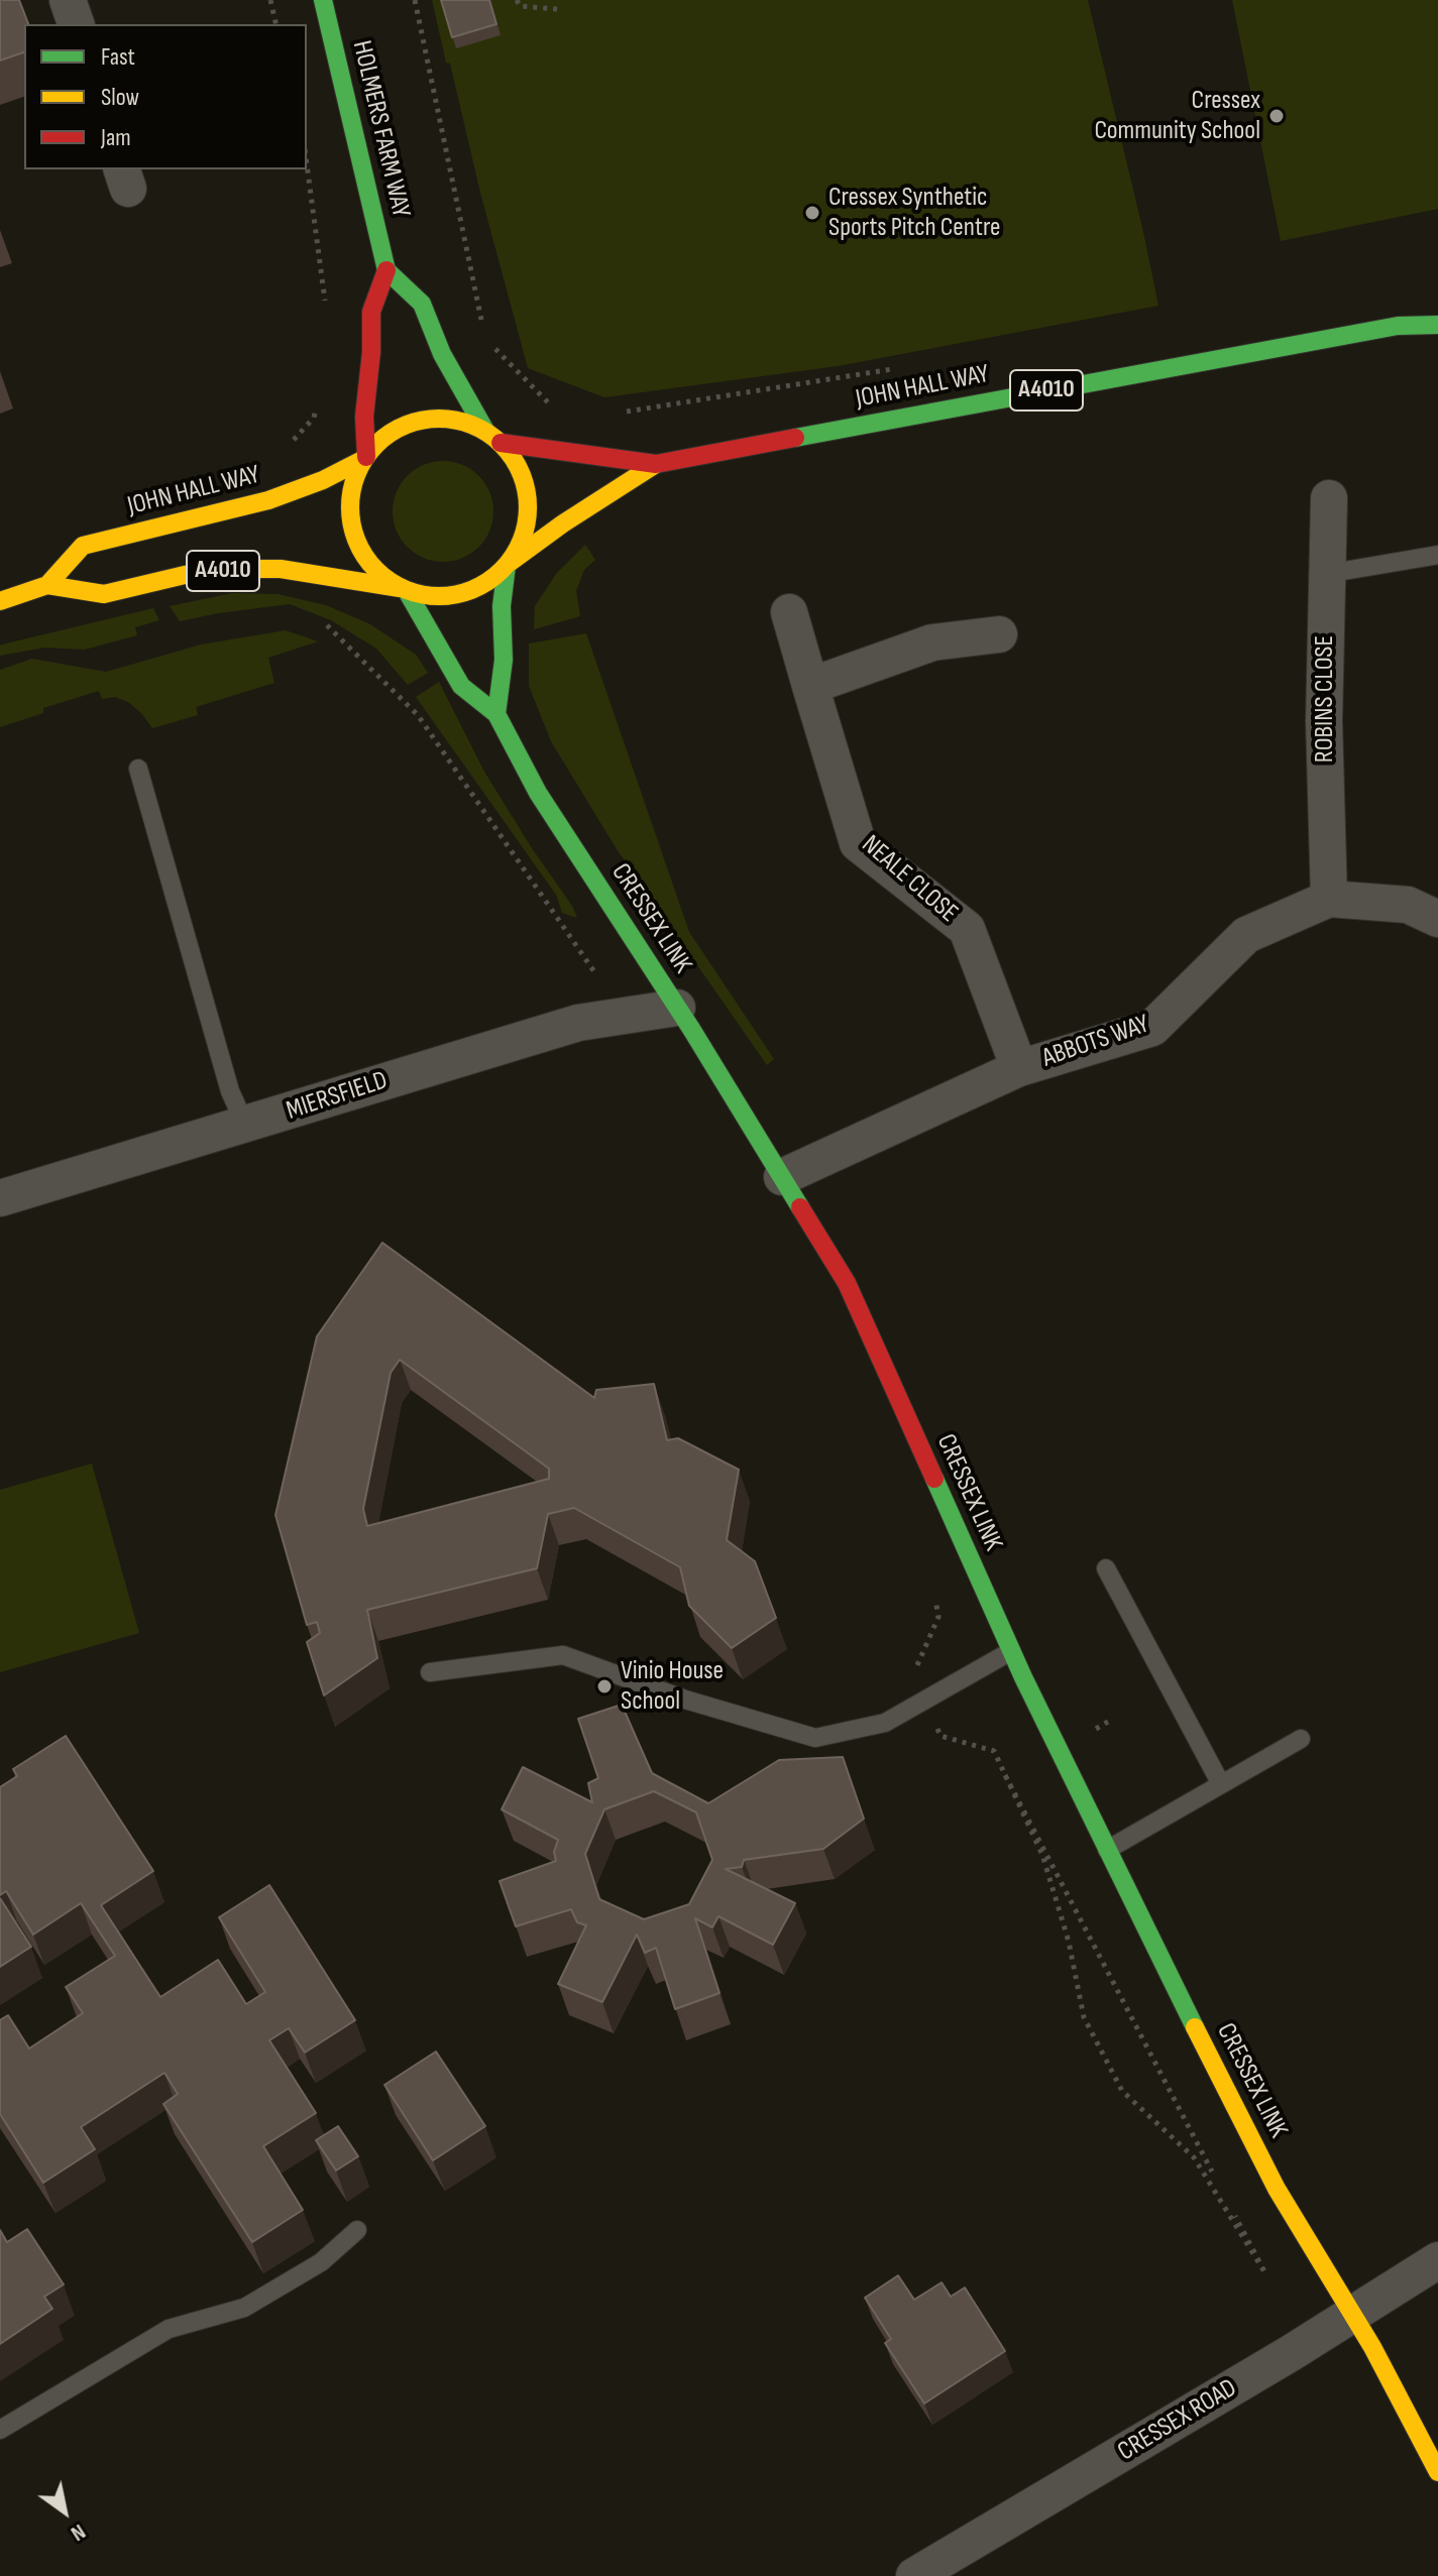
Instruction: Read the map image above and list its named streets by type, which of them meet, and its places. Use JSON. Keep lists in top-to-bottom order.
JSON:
{
  "streets": {
    "main road": [
      "HOLMERS FARM WAY",
      "JOHN HALL WAY",
      "A4010",
      "CRESSEX LINK"
    ],
    "street": [
      "ROBINS CLOSE",
      "NEALE CLOSE",
      "ABBOTS WAY",
      "MIERSFIELD",
      "CRESSEX ROAD"
    ]
  },
  "crossings": [
    ["JOHN HALL WAY", "A4010"],
    ["JOHN HALL WAY", "CRESSEX LINK"],
    ["A4010", "CRESSEX LINK"],
    ["ROBINS CLOSE", "ABBOTS WAY"],
    ["NEALE CLOSE", "ABBOTS WAY"],
    ["CRESSEX LINK", "ABBOTS WAY"],
    ["CRESSEX LINK", "MIERSFIELD"],
    ["CRESSEX LINK", "CRESSEX ROAD"]
  ],
  "places": ["Cressex Community School", "Cressex Synthetic Sports Pitch Centre", "Vinio House School"],
  "legend": ["Fast", "Slow", "Jam"],
  "north": "bottom right"
}
